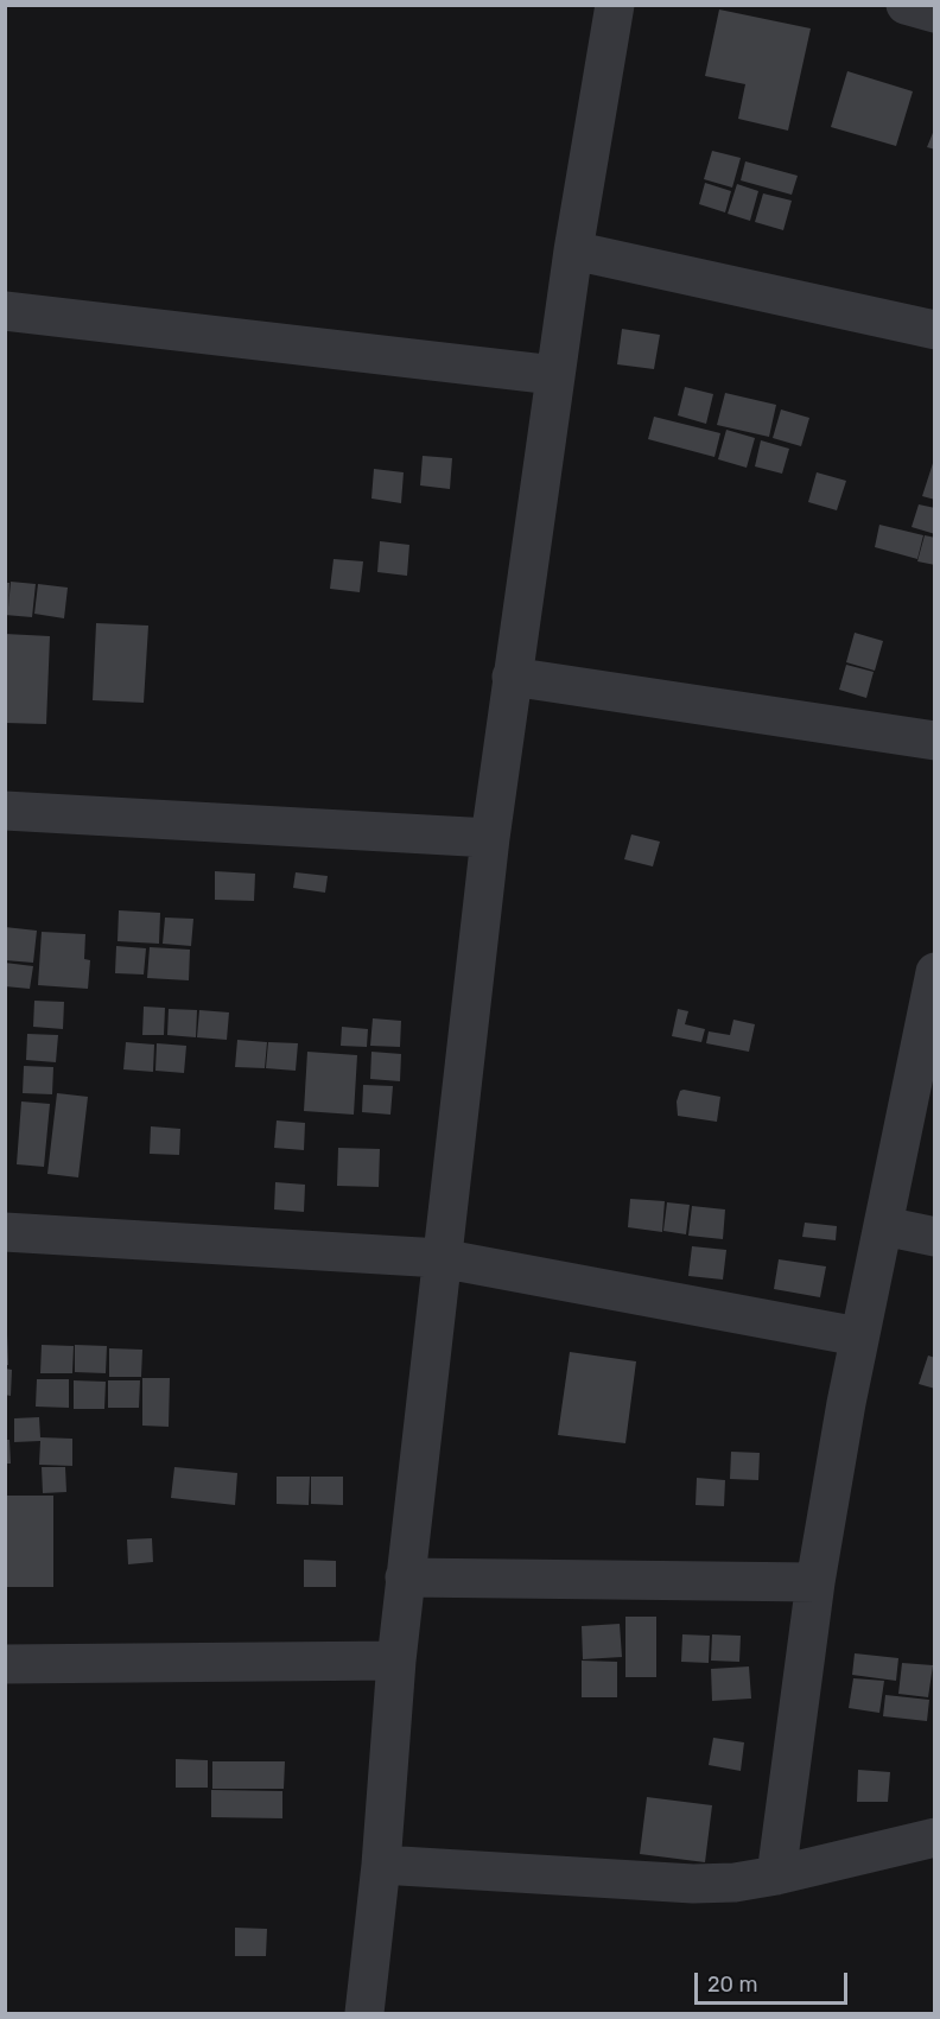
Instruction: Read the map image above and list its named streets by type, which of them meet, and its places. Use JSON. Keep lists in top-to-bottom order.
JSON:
{
  "scale_bar": "20 m"
}
